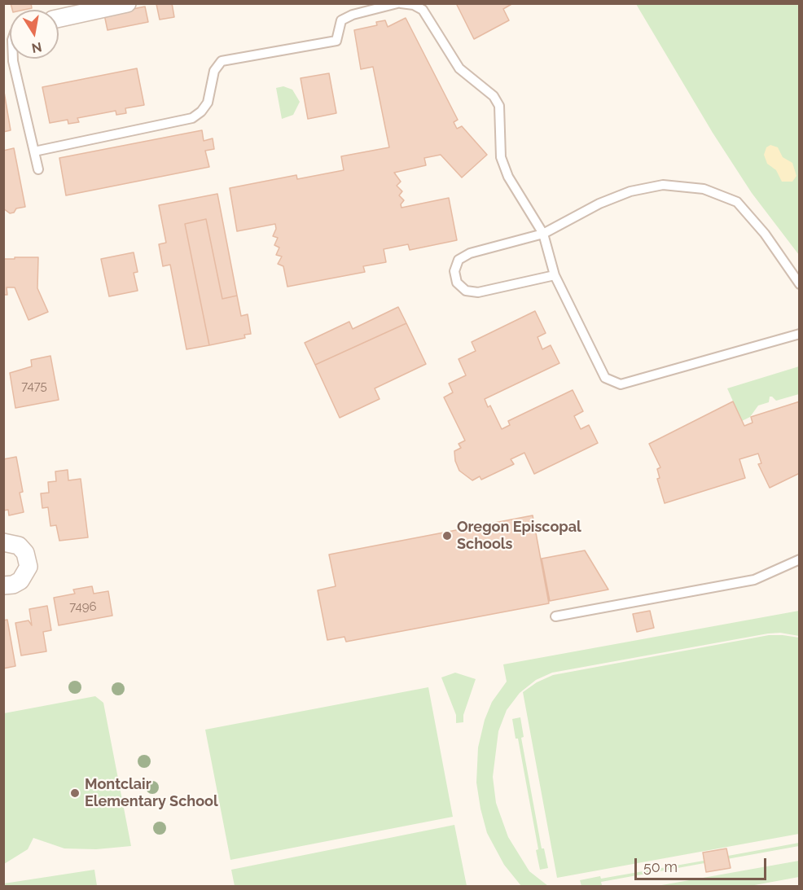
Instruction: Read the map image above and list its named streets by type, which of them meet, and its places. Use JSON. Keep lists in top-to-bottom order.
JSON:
{
  "places": ["Oregon Episcopal Schools", "Montclair Elementary School"],
  "house_numbers": ["7475", "7496"],
  "scale_bar": "50 m",
  "north": "bottom"
}
